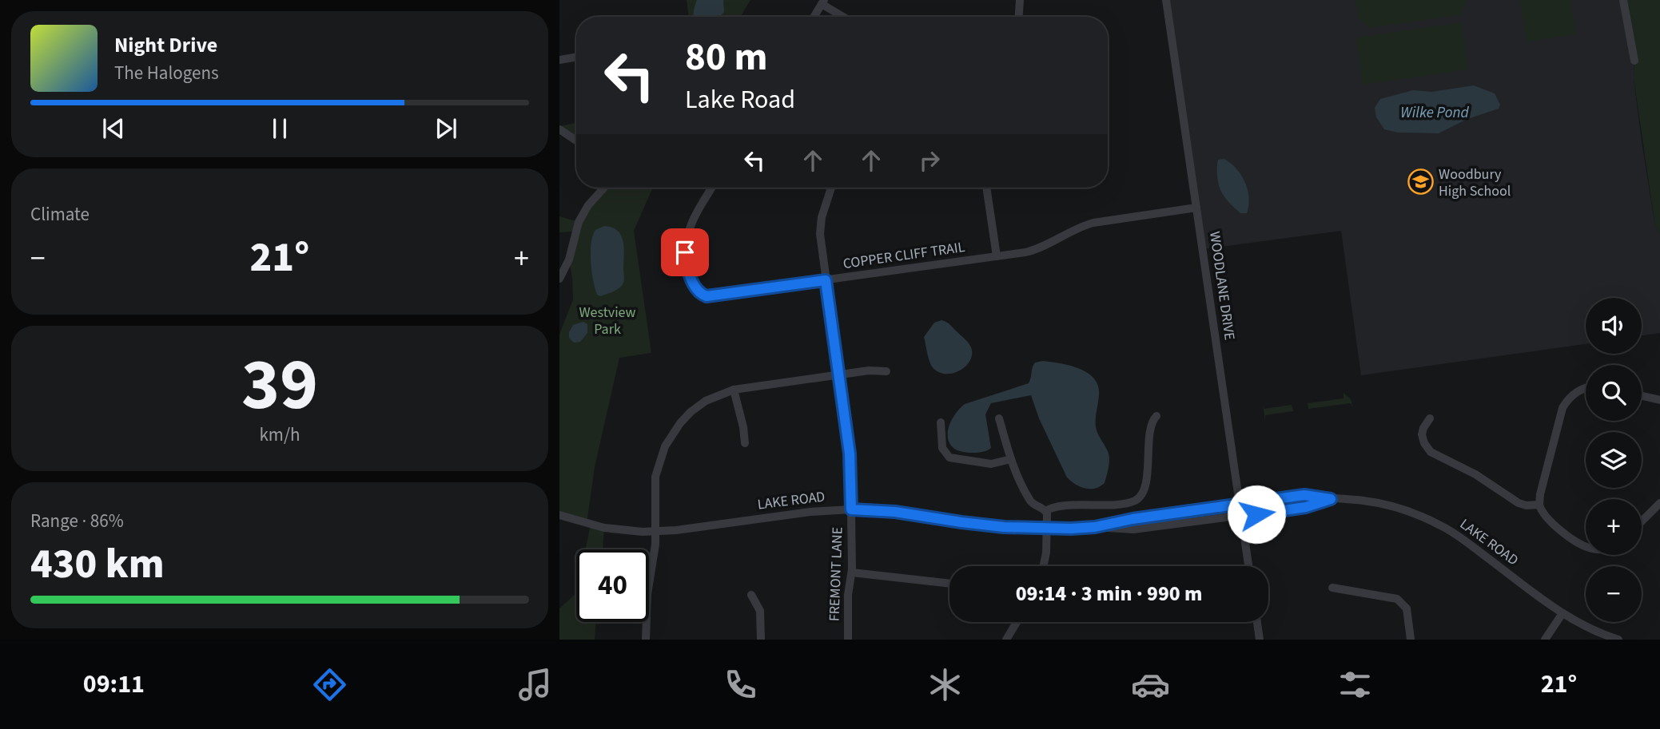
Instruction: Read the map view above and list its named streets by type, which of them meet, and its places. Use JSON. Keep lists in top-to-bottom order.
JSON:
{
  "streets": {
    "street": [
      "COPPER CLIFF TRAIL",
      "WOODLANE DRIVE",
      "LAKE ROAD",
      "FREMONT LANE"
    ]
  },
  "crossings": [
    ["COPPER CLIFF TRAIL", "WOODLANE DRIVE"],
    ["COPPER CLIFF TRAIL", "FREMONT LANE"],
    ["WOODLANE DRIVE", "LAKE ROAD"],
    ["LAKE ROAD", "FREMONT LANE"]
  ],
  "water": ["Wilke Pond"],
  "parks": ["Westview Park"],
  "places": {
    "school or university": ["Woodbury High School"]
  },
  "page": {
    "turn": ["80 m", "Lake Road"],
    "song": ["Night Drive", "The Halogens"],
    "tile": [
      "Climate",
      ["39", "km/h"],
      ["Range · 86%", "430 km"]
    ],
    "heat": ["−", "21°", "+"],
    "map_buttons": ["+", "−"],
    "limit": "40",
    "trip": "09:14 · 3 min · 990 m",
    "tabs": ["09:11", "21°"]
  }
}
